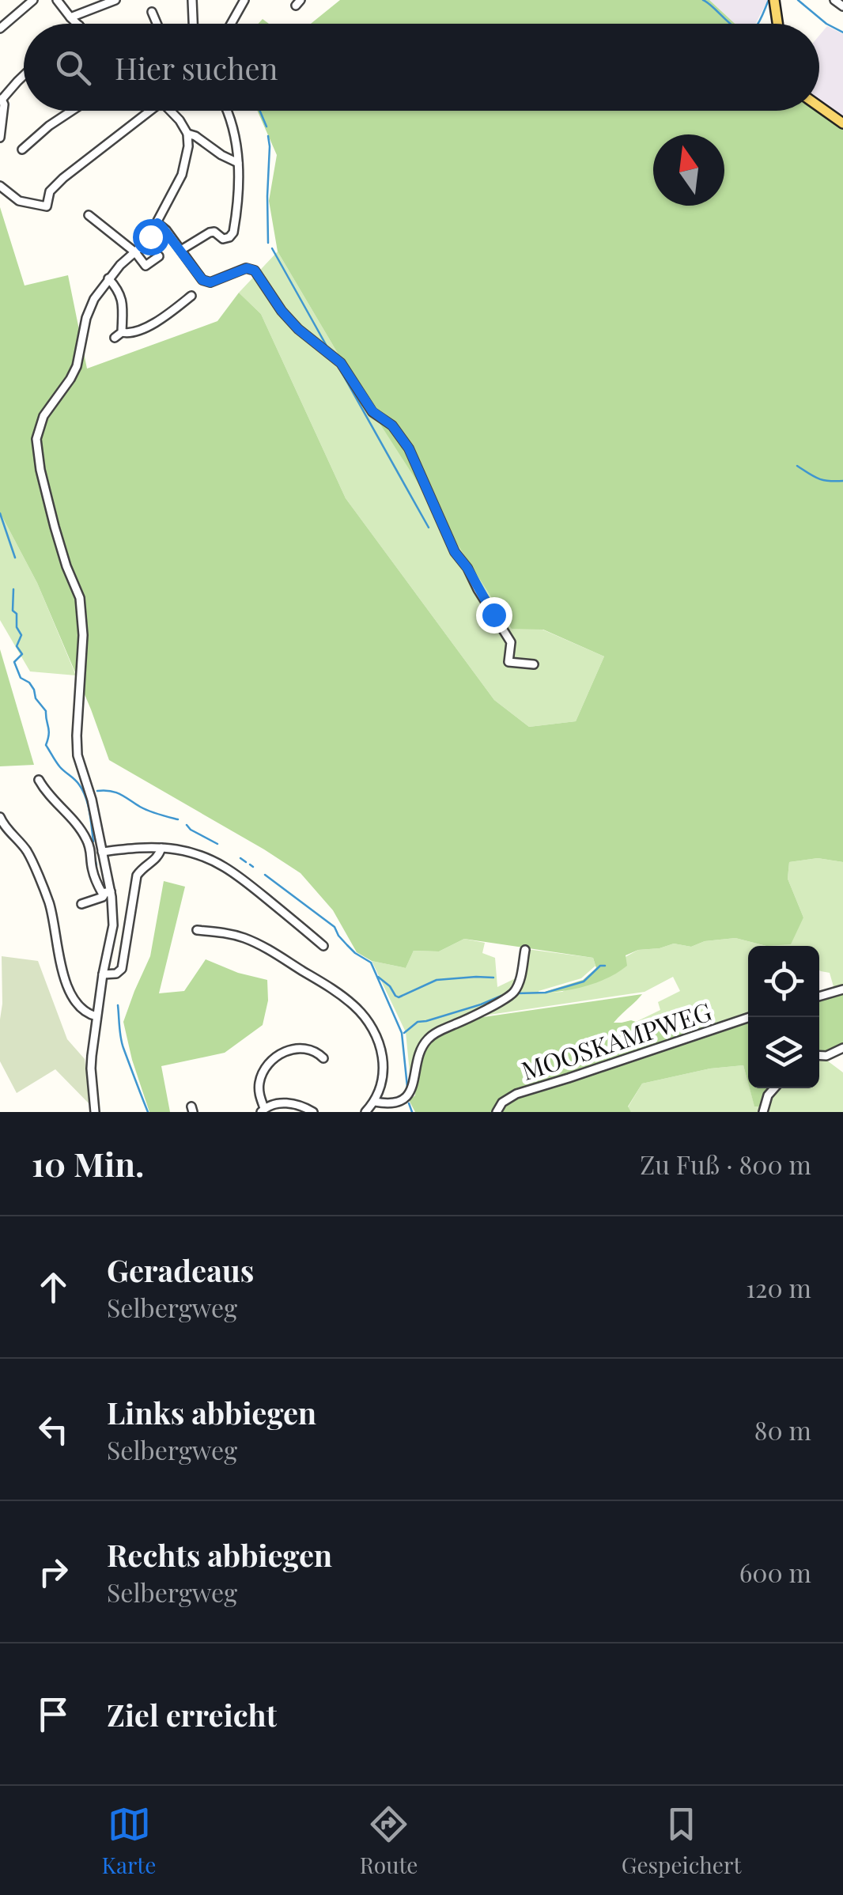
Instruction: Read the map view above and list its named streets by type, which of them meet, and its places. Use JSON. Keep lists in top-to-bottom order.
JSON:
{
  "streets": {
    "street": ["MOOSKAMPWEG"]
  },
  "north": "top",
  "page": {
    "search": "Hier suchen",
    "heading": ["10 Min.", "Zu Fuß · 800 m"],
    "list": [
      ["Geradeaus", "Selbergweg", "120 m"],
      ["Links abbiegen", "Selbergweg", "80 m"],
      ["Rechts abbiegen", "Selbergweg", "600 m"],
      "Ziel erreicht"
    ],
    "nav": ["Karte", "Route", "Gespeichert"]
  }
}
